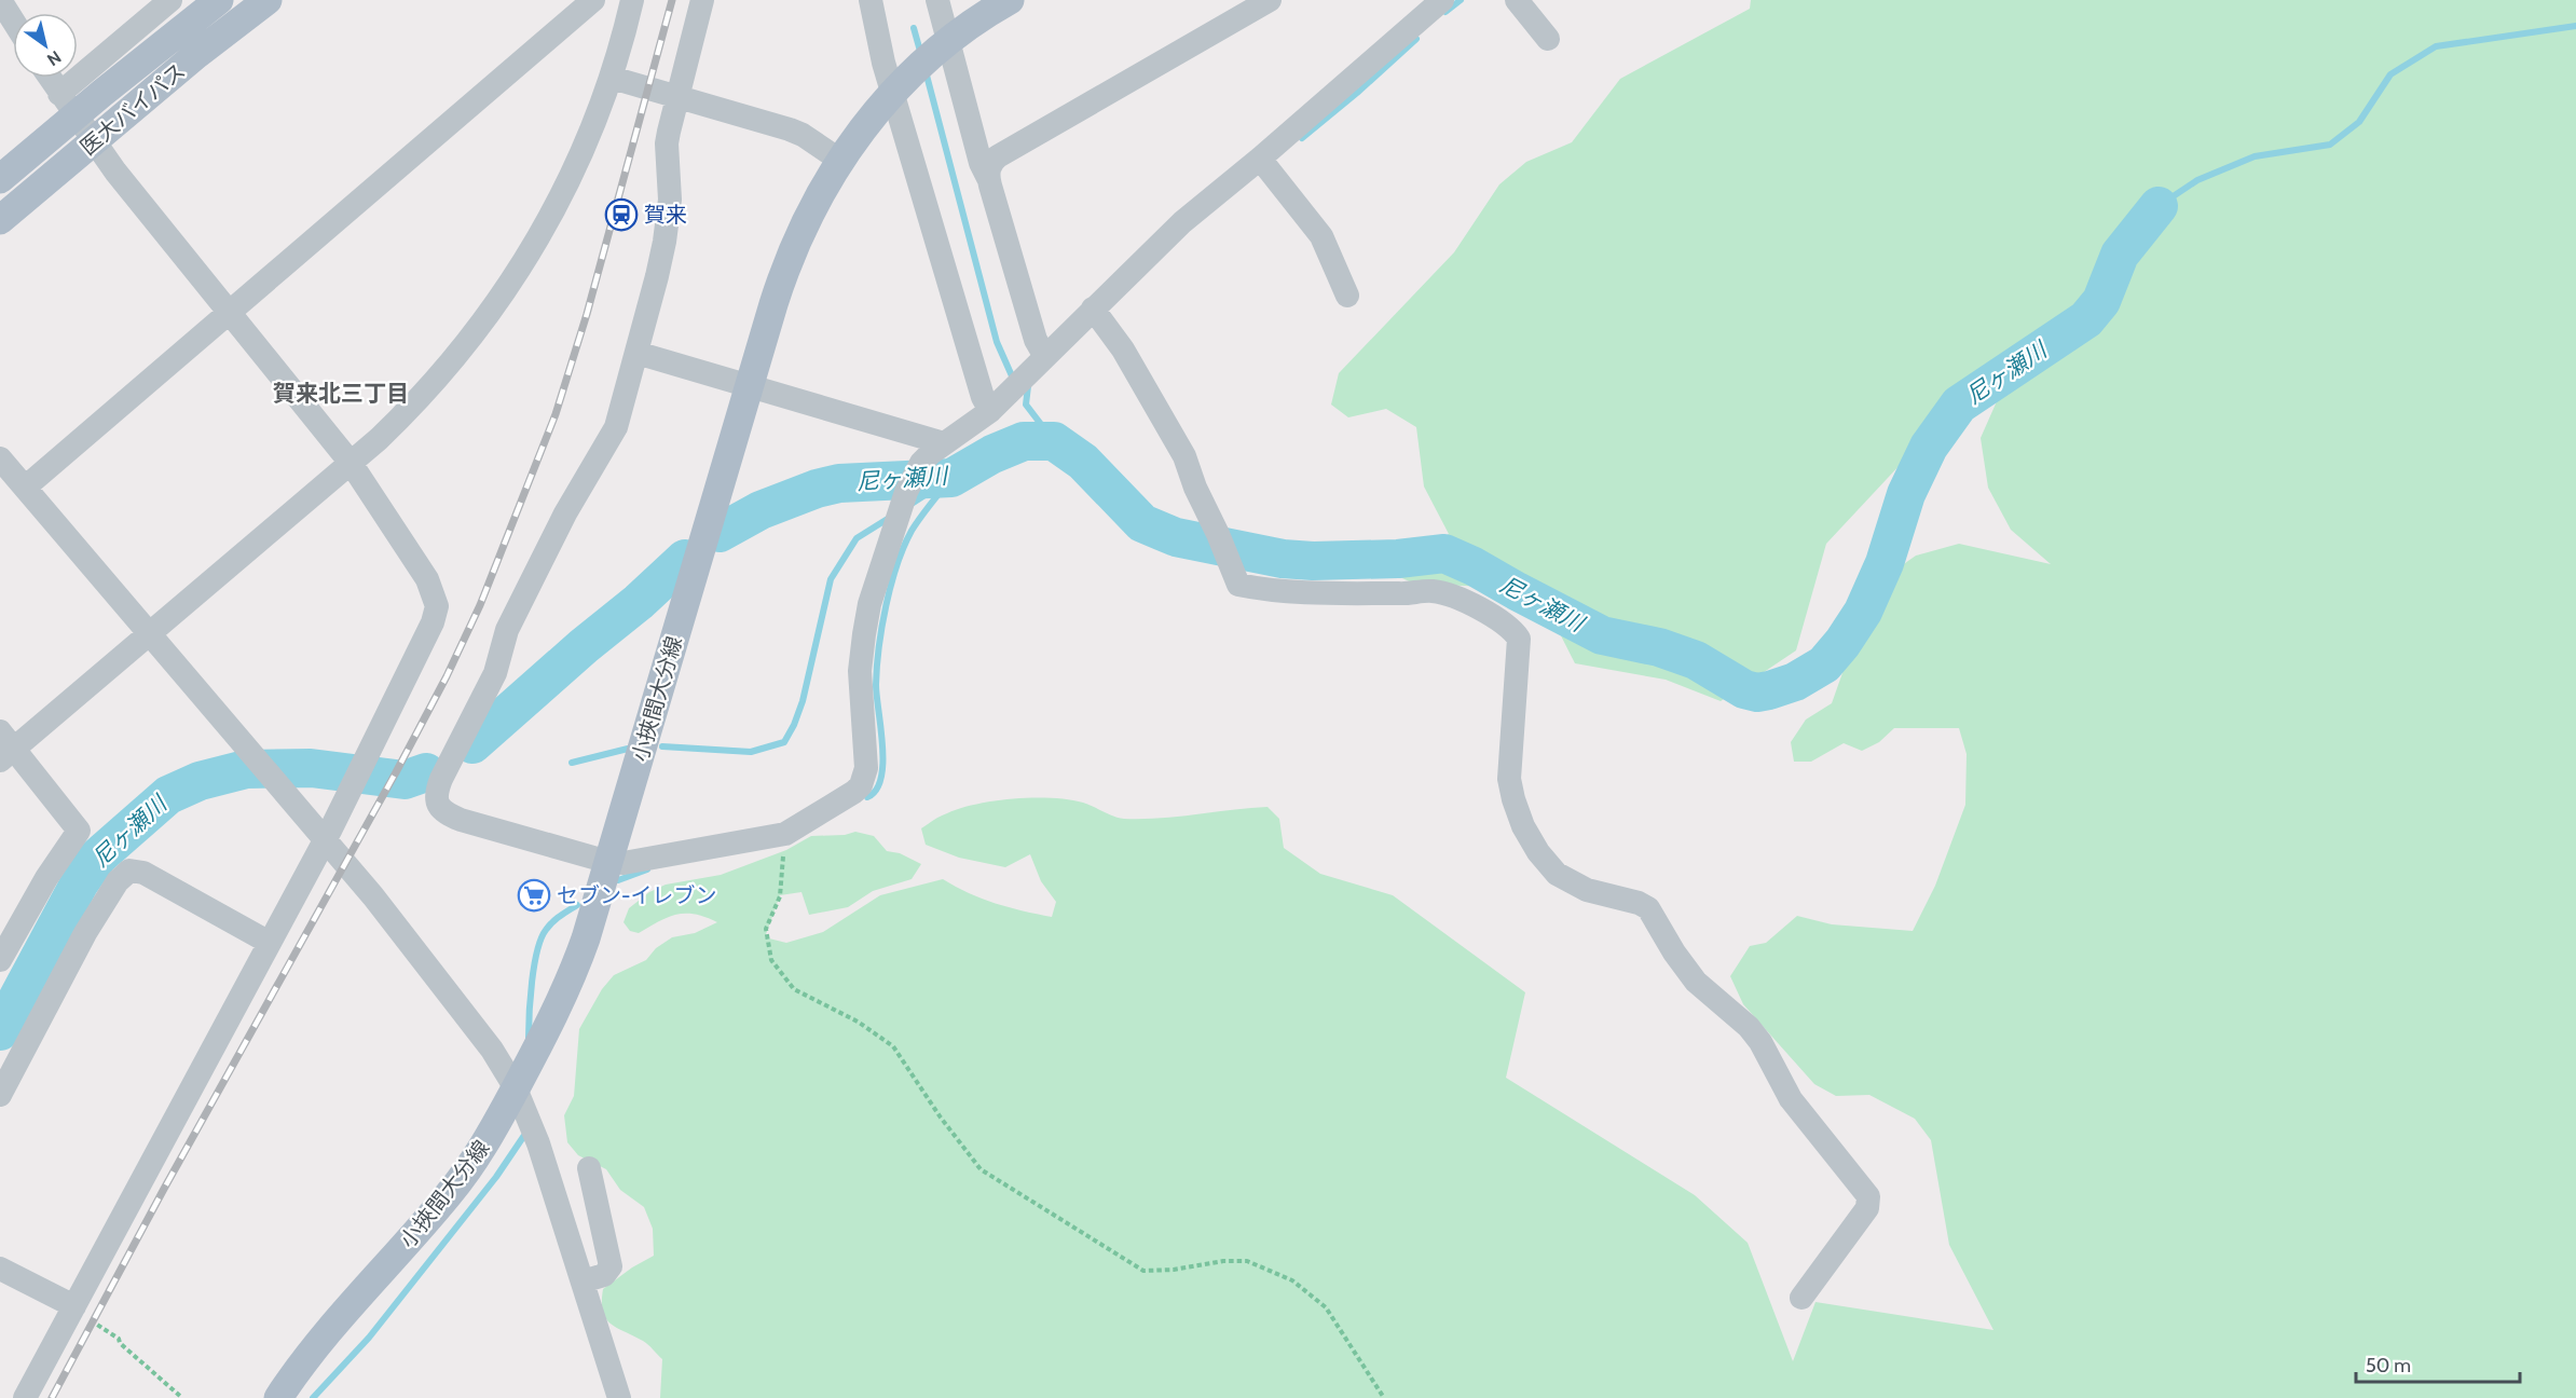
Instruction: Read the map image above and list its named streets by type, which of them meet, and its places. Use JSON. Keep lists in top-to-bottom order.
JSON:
{
  "streets": {
    "main road": ["医大バイパス", "小挾間大分線"]
  },
  "districts": ["賀来北三丁目"],
  "water": ["尼ヶ瀬川"],
  "places": {
    "station": ["賀来"],
    "supermarket": ["セブン-イレブン"]
  },
  "scale_bar": "50 m",
  "north": "bottom right"
}
